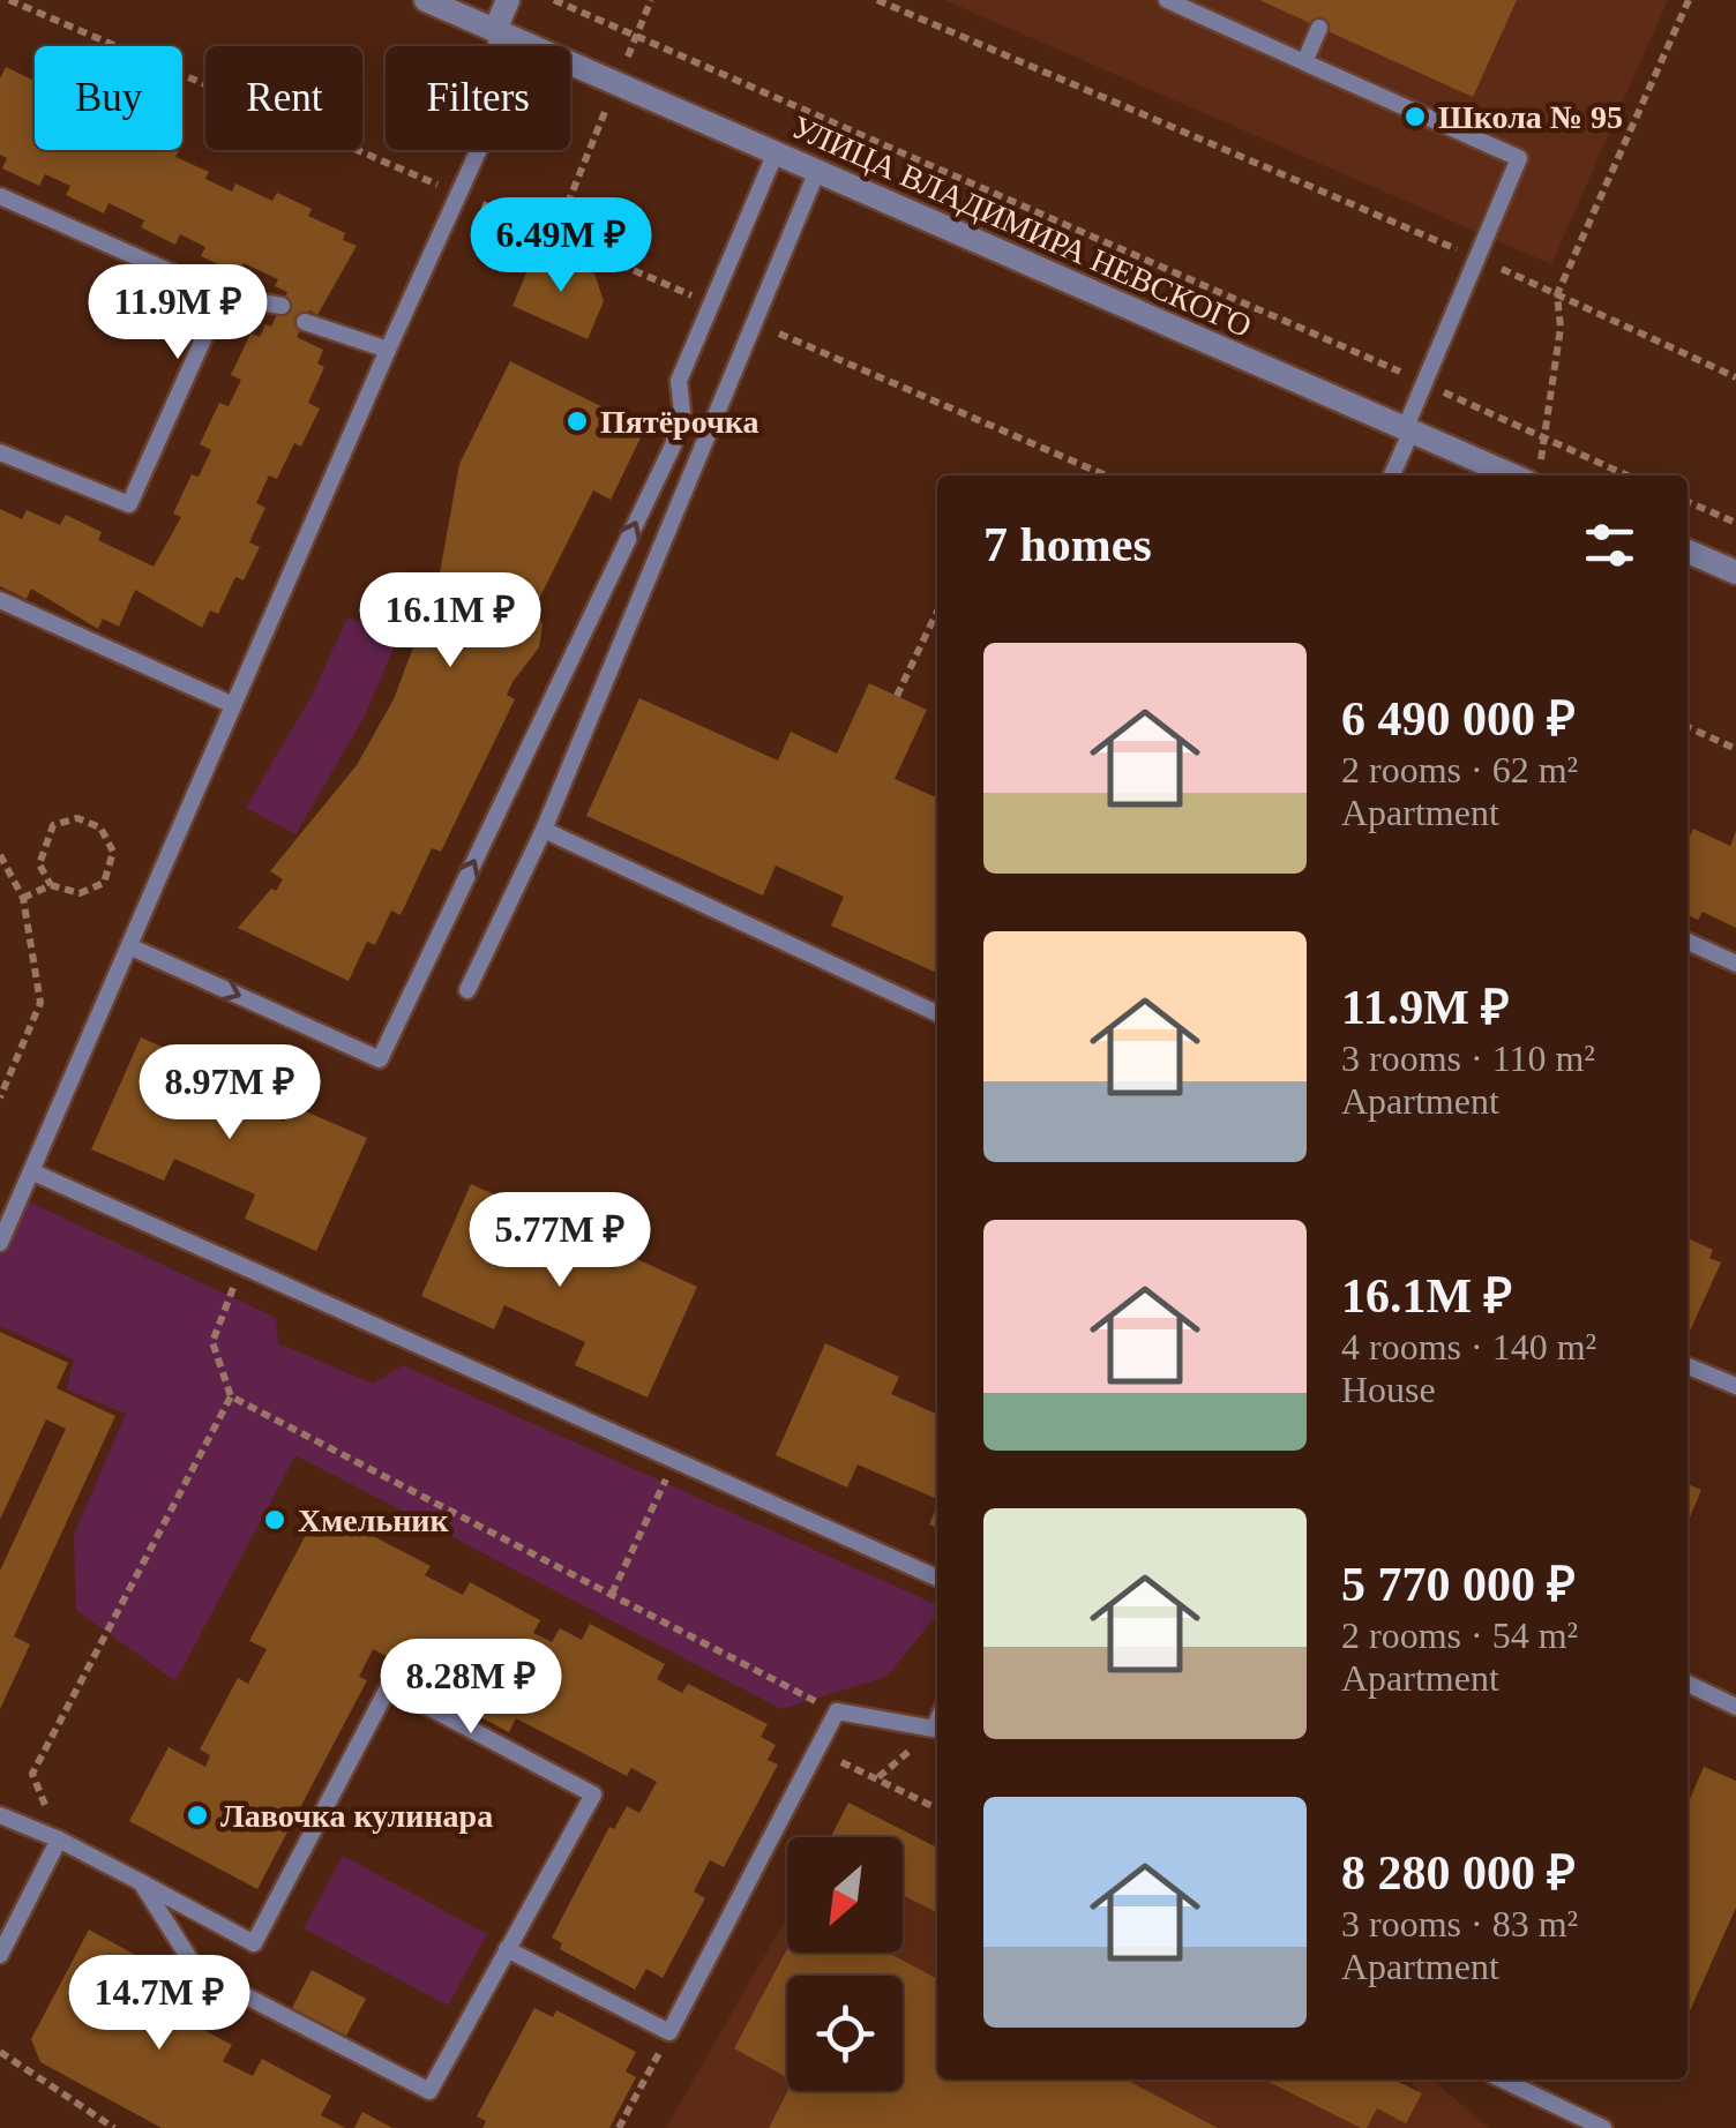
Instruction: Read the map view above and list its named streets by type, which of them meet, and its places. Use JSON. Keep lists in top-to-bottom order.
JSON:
{
  "streets": {
    "street": ["УЛИЦА ВЛАДИМИРА НЕВСКОГО"]
  },
  "places": [
    "Школа № 95",
    "Пятёрочка",
    "Хмельник",
    "Лавочка кулинара"
  ],
  "north": "bottom left",
  "page": {
    "chip": ["Buy", "Rent", "Filters"],
    "price": [
      "6.49M ₽",
      "11.9M ₽",
      "16.1M ₽",
      "8.97M ₽",
      "5.77M ₽",
      "8.28M ₽",
      "14.7M ₽"
    ],
    "heading": "7 homes",
    "list": [
      {
        "name": "6 490 000 ₽",
        "note": "2 rooms · 62 m² · Apartment"
      },
      {
        "name": "11.9M ₽",
        "note": "3 rooms · 110 m² · Apartment"
      },
      {
        "name": "16.1M ₽",
        "note": "4 rooms · 140 m² · House"
      },
      {
        "name": "5 770 000 ₽",
        "note": "2 rooms · 54 m² · Apartment"
      },
      {
        "name": "8 280 000 ₽",
        "note": "3 rooms · 83 m² · Apartment"
      }
    ]
  }
}
